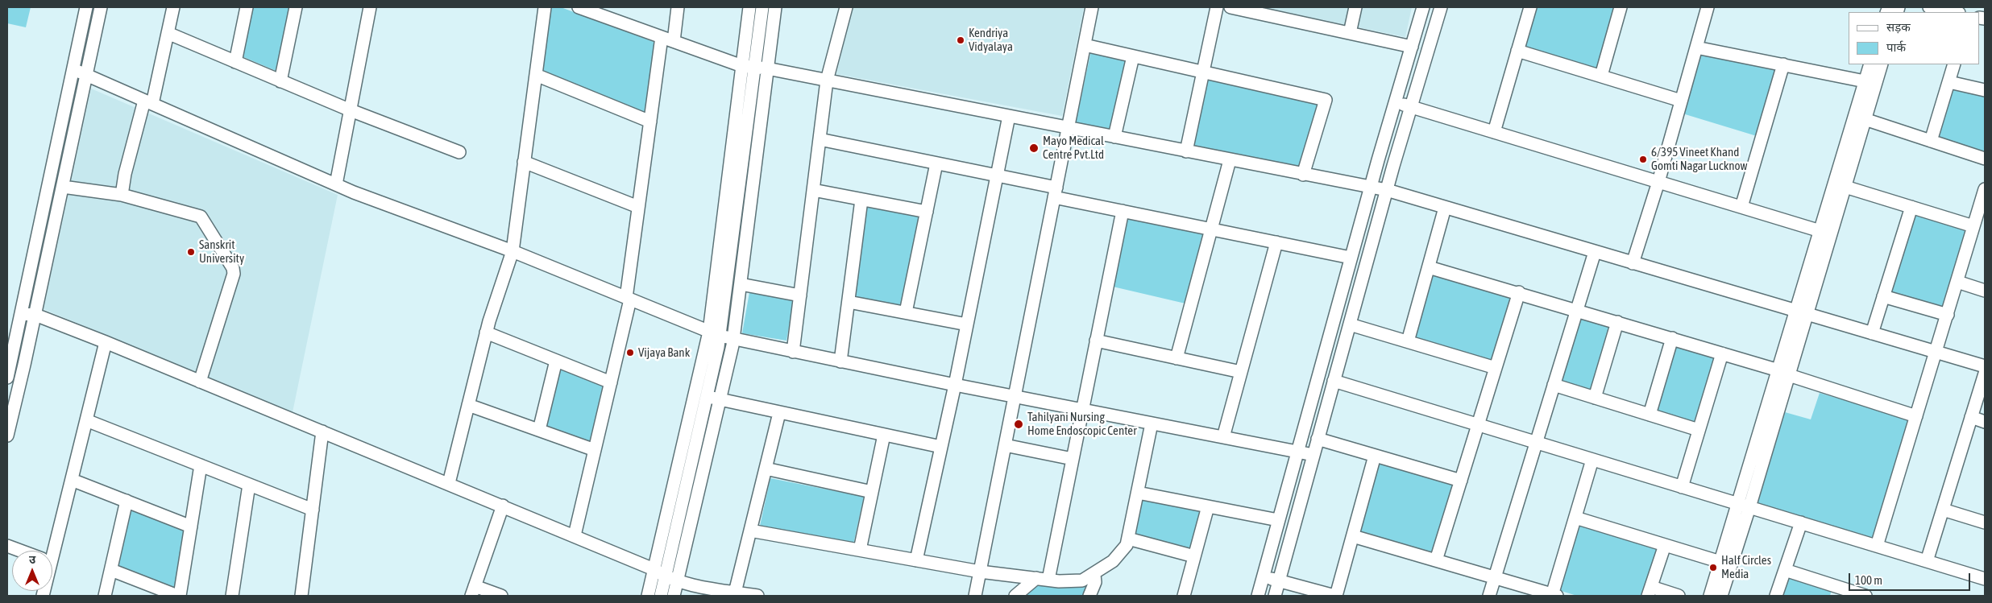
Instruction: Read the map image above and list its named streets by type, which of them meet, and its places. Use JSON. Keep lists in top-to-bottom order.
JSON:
{
  "places": [
    "Kendriya Vidyalaya",
    "Mayo Medical Centre Pvt.Ltd",
    "6/395 Vineet Khand Gomti Nagar Lucknow",
    "Sanskrit University",
    "Vijaya Bank",
    "Tahilyani Nursing Home Endoscopic Center",
    "Half Circles Media"
  ],
  "legend": ["सड़क", "पार्क"],
  "scale_bar": "100 m",
  "north": "top"
}
